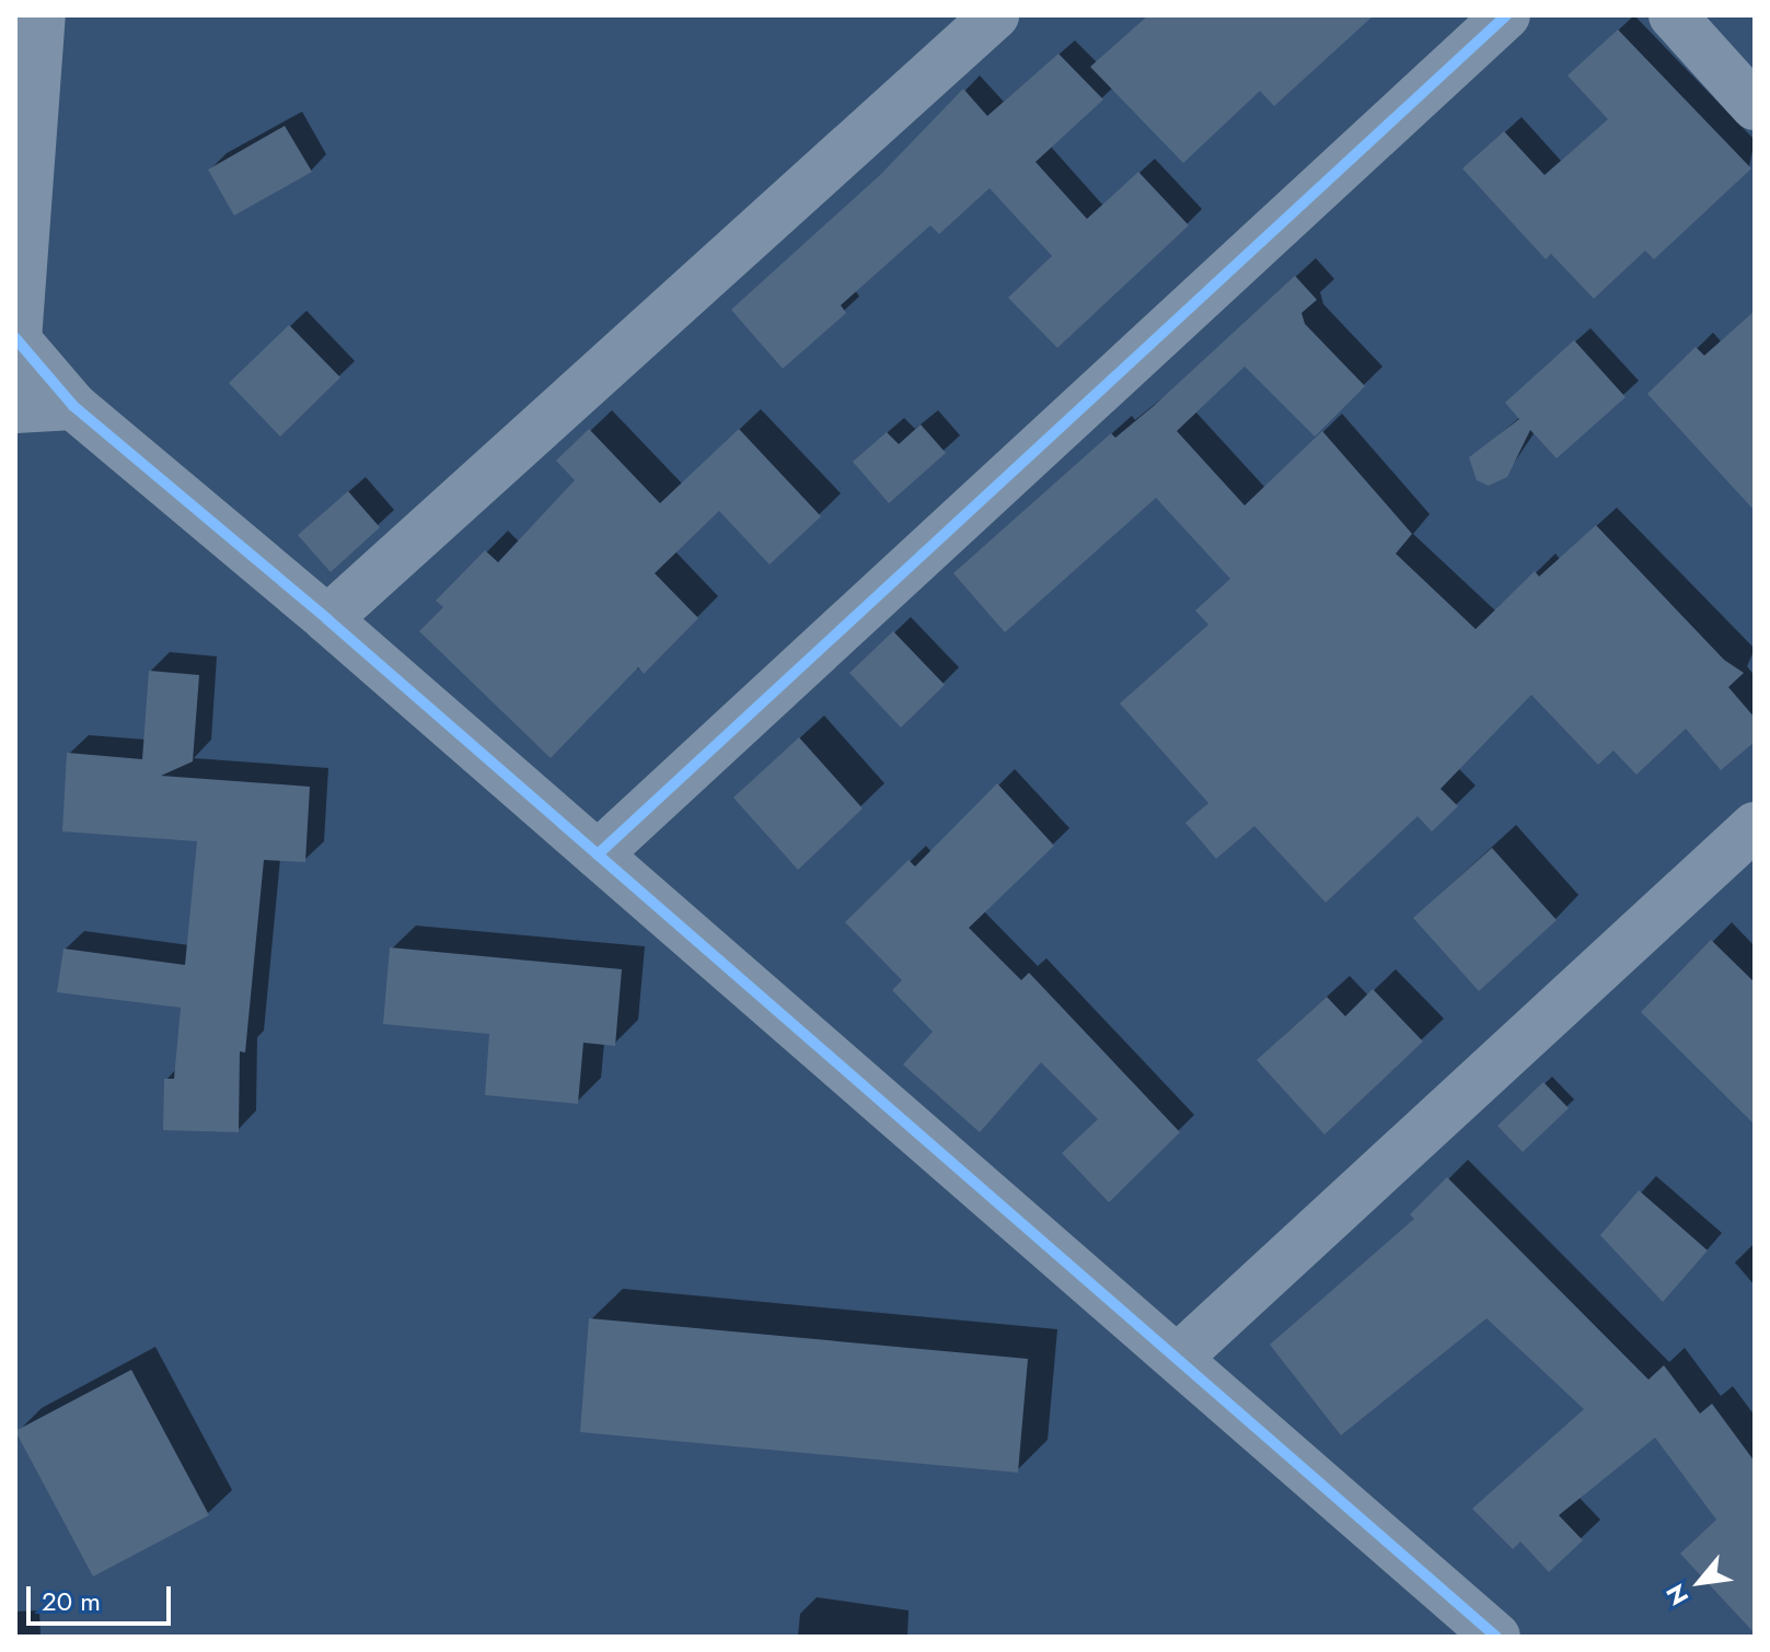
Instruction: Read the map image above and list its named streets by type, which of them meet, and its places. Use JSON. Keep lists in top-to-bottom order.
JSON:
{
  "scale_bar": "20 m",
  "north": "bottom left"
}
